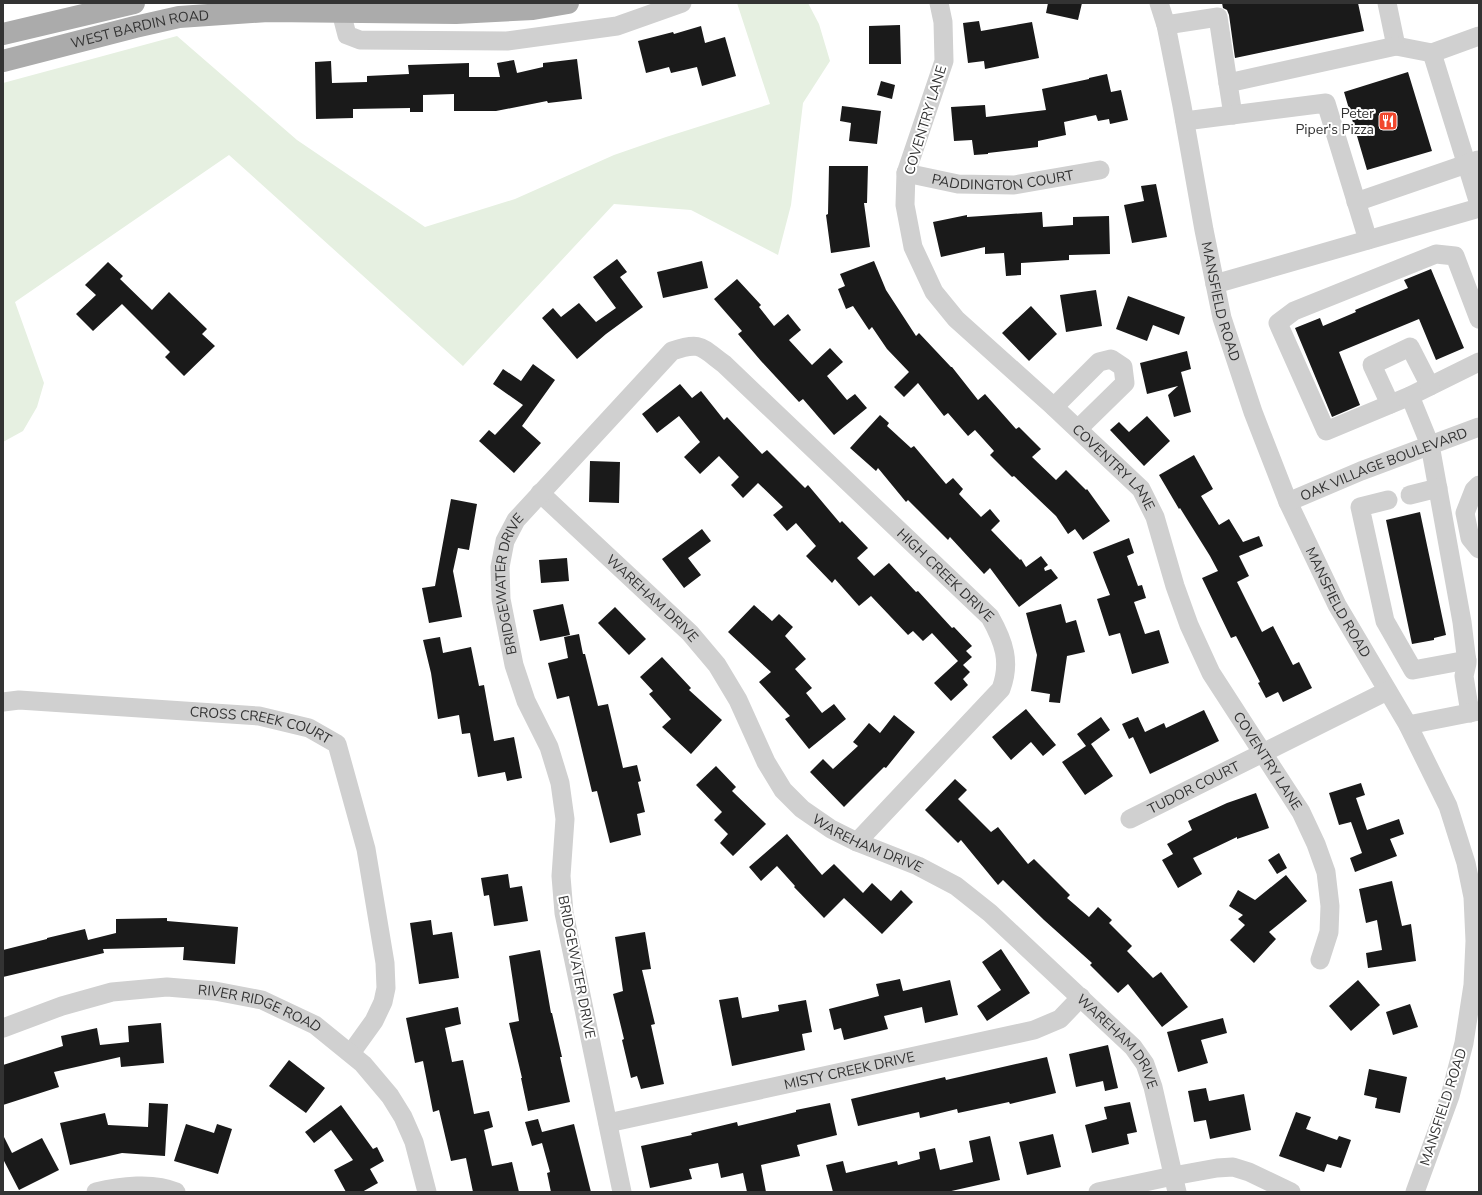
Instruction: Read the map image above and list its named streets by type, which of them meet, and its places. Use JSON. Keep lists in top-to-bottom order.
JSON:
{
  "streets": {
    "main road": ["WEST BARDIN ROAD"],
    "street": [
      "COVENTRY LANE",
      "PADDINGTON COURT",
      "MANSFIELD ROAD",
      "OAK VILLAGE BOULEVARD",
      "HIGH CREEK DRIVE",
      "BRIDGEWATER DRIVE",
      "WAREHAM DRIVE",
      "CROSS CREEK COURT",
      "TUDOR COURT",
      "RIVER RIDGE ROAD",
      "MISTY CREEK DRIVE"
    ]
  },
  "crossings": [
    ["COVENTRY LANE", "PADDINGTON COURT"],
    ["COVENTRY LANE", "TUDOR COURT"],
    ["MANSFIELD ROAD", "OAK VILLAGE BOULEVARD"],
    ["MANSFIELD ROAD", "TUDOR COURT"],
    ["HIGH CREEK DRIVE", "BRIDGEWATER DRIVE"],
    ["HIGH CREEK DRIVE", "WAREHAM DRIVE"],
    ["BRIDGEWATER DRIVE", "WAREHAM DRIVE"],
    ["BRIDGEWATER DRIVE", "MISTY CREEK DRIVE"],
    ["WAREHAM DRIVE", "MISTY CREEK DRIVE"],
    ["CROSS CREEK COURT", "RIVER RIDGE ROAD"]
  ],
  "places": {
    "restaurant": ["Peter Piper's Pizza"]
  }
}
